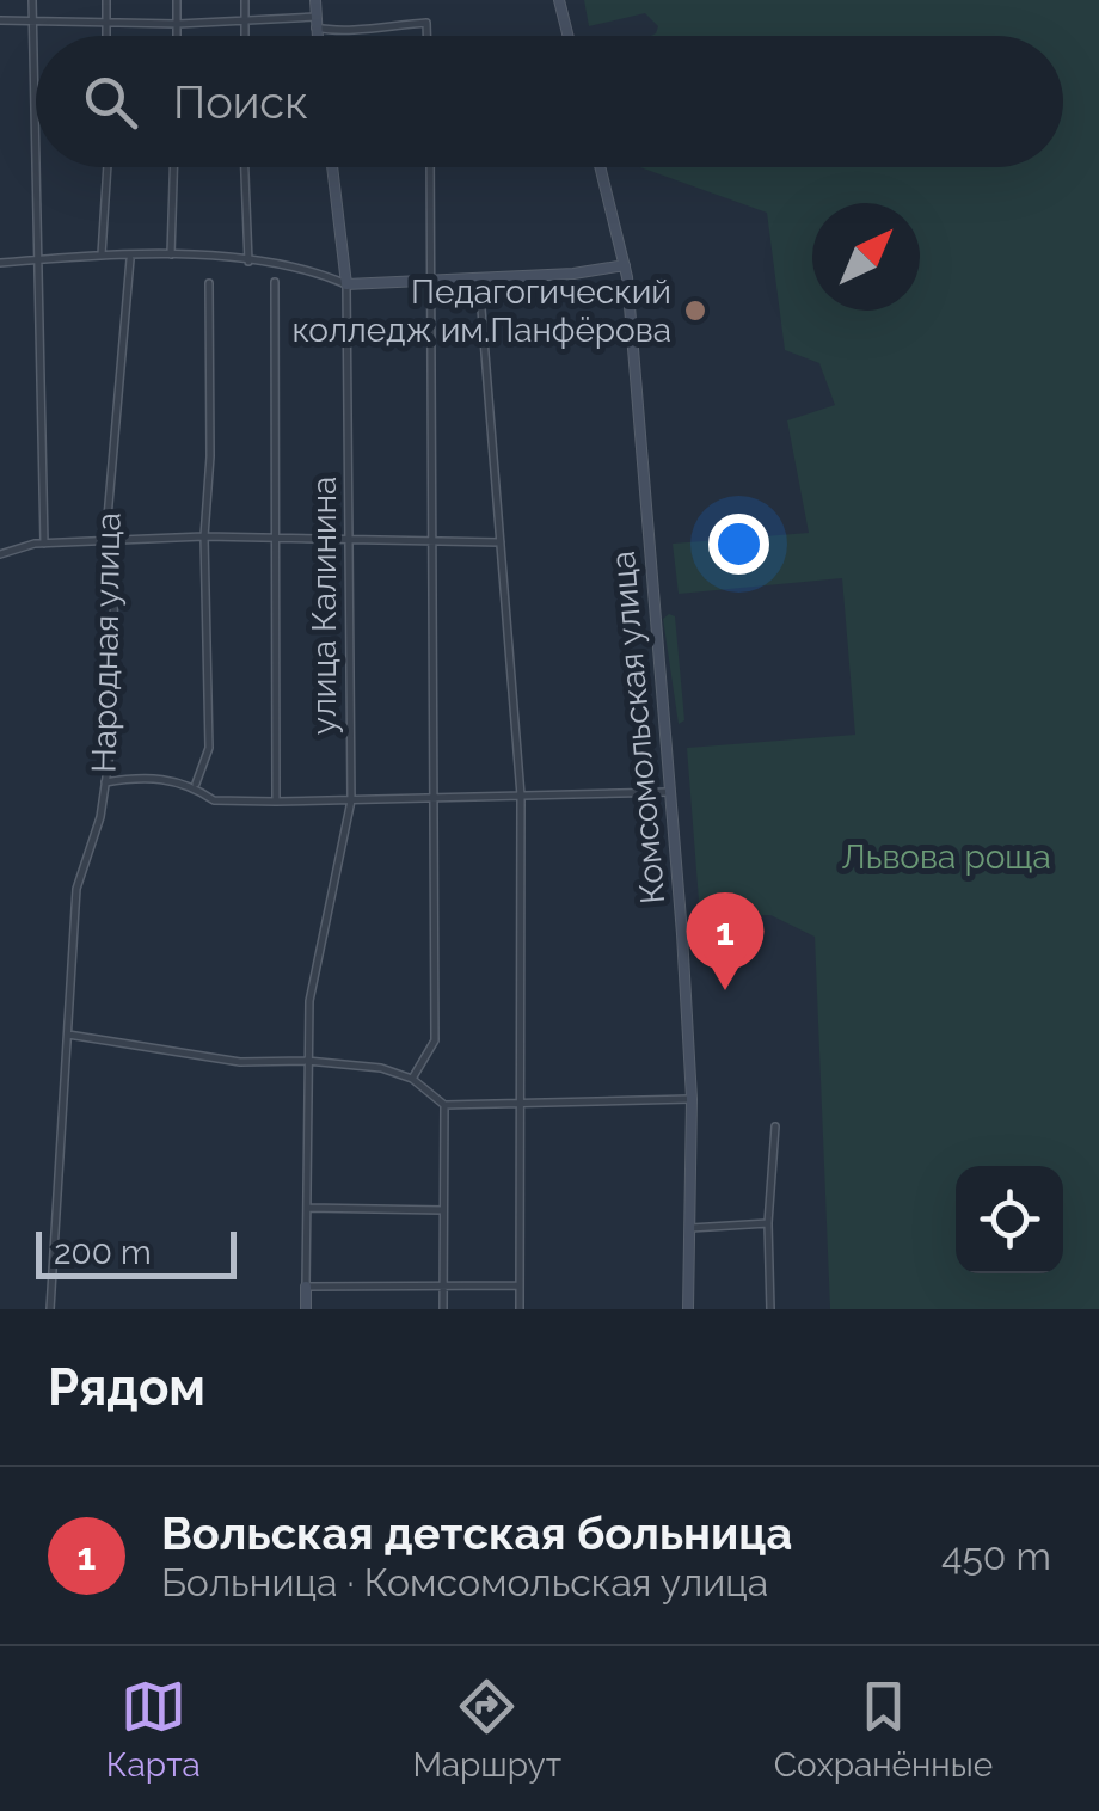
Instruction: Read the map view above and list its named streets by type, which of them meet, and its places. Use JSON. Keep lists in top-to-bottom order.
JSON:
{
  "streets": {
    "main road": ["улица Калинина", "Комсомольская улица"],
    "street": ["Народная улица"]
  },
  "parks": ["Львова роща"],
  "places": ["Педагогический колледж им.Панфёрова"],
  "scale_bar": "200 m",
  "north": "top right",
  "page": {
    "search": "Поиск",
    "pins": "1",
    "scale": "200 m",
    "heading": "Рядом",
    "list": [
      {
        "mark": "1",
        "name": "Вольская детская больница",
        "note": "Больница · Комсомольская улица",
        "value": "450 m"
      }
    ],
    "nav": ["Карта", "Маршрут", "Сохранённые"]
  }
}
